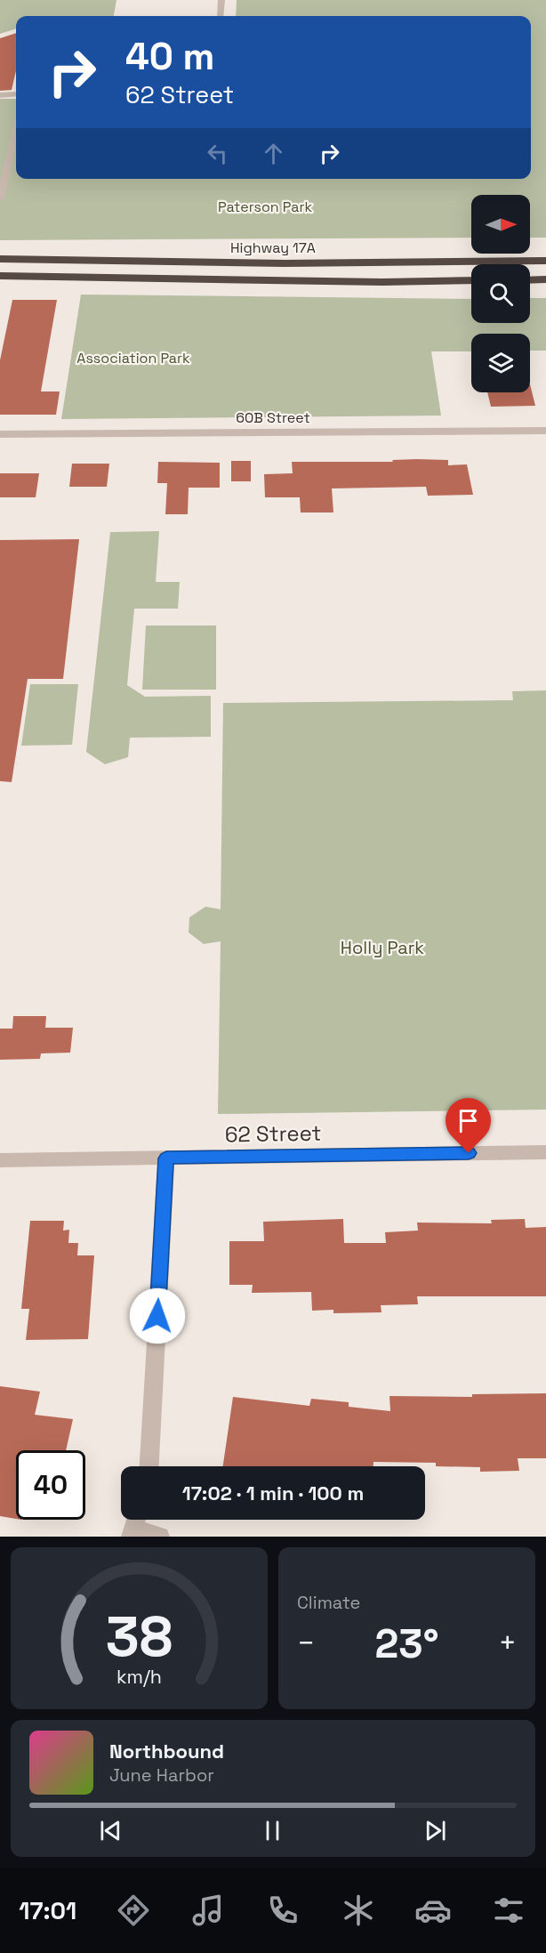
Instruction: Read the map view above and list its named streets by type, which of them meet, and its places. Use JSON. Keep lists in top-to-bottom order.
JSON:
{
  "streets": {
    "highway": ["Highway 17A"],
    "street": ["60B Street", "62 Street"]
  },
  "parks": ["Paterson Park", "Association Park", "Holly Park"],
  "north": "right",
  "page": {
    "turn": ["40 m", "62 Street"],
    "limit": "40",
    "trip": "17:02 · 1 min · 100 m",
    "tile": "Climate",
    "heat": ["−", "23°", "+"],
    "song": ["Northbound", "June Harbor"],
    "tabs": "17:01",
    "gauge": ["38", "km/h"]
  }
}
